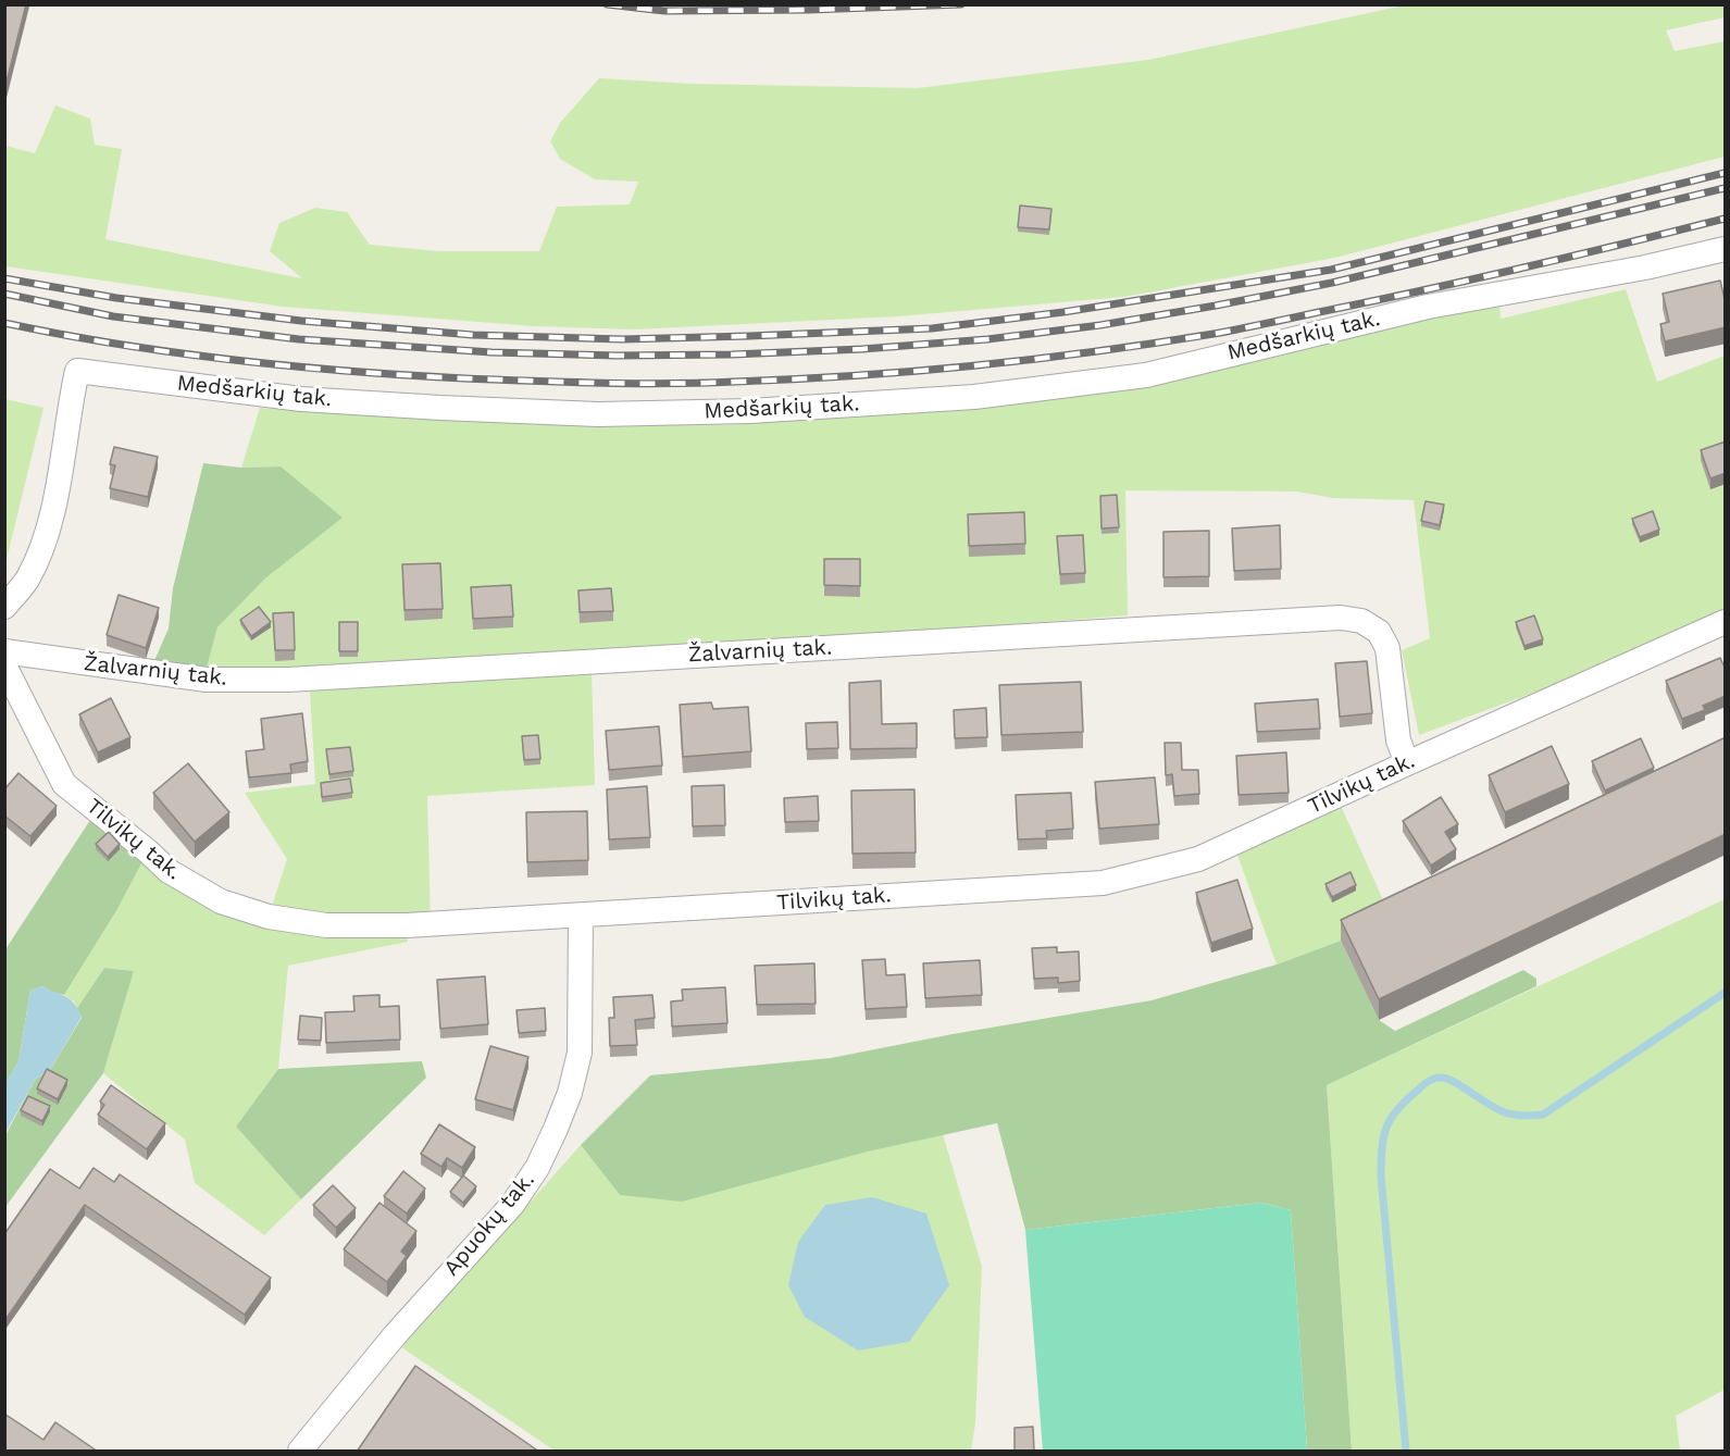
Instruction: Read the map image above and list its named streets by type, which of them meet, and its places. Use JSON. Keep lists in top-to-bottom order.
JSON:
{
  "streets": {
    "street": [
      "Medšarkių tak.",
      "Žalvarnių tak.",
      "Tilvikų tak.",
      "Apuokų tak."
    ]
  },
  "crossings": [
    ["Žalvarnių tak.", "Tilvikų tak."],
    ["Tilvikų tak.", "Apuokų tak."]
  ]
}
